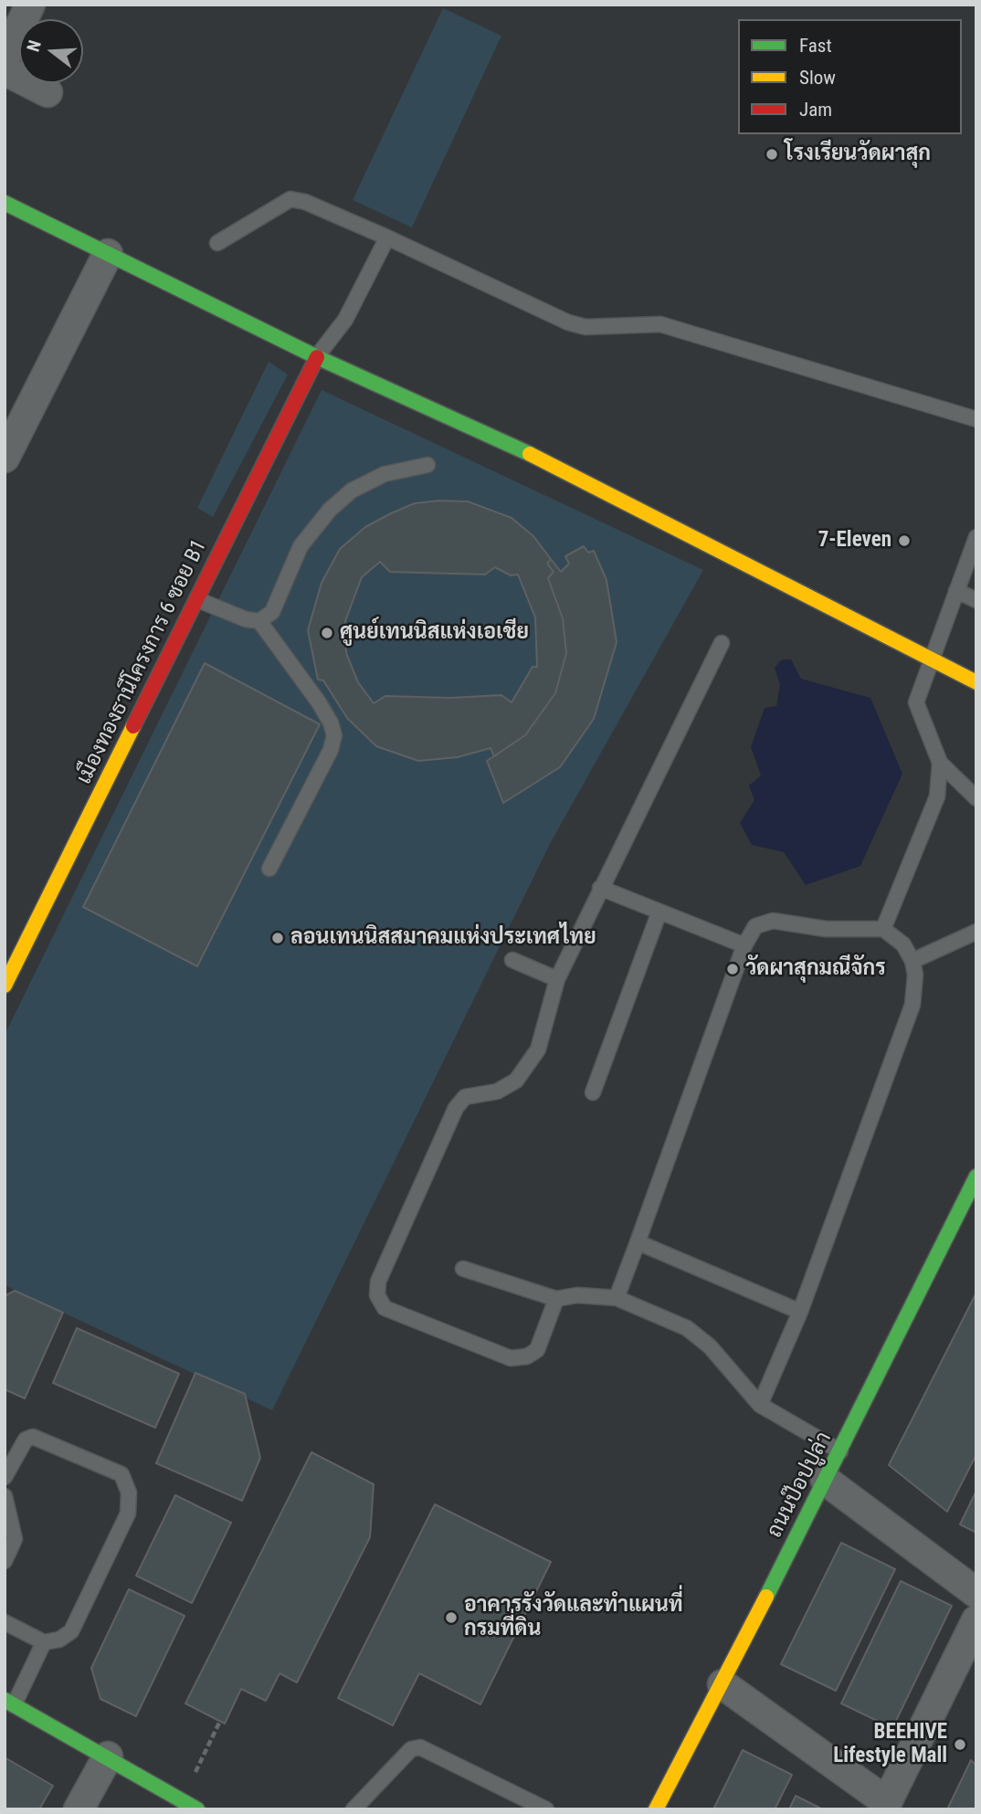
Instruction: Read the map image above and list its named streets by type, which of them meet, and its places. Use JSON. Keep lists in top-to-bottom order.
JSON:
{
  "streets": {
    "street": ["เมืองทองธานีโครงการ 6 ซอย B1", "ถนนป๊อปปูล่า"]
  },
  "places": [
    "โรงเรียนวัดผาสุก",
    "7-Eleven",
    "ศูนย์เทนนิสแห่งเอเชีย",
    "ลอนเทนนิสสมาคมแห่งประเทศไทย",
    "วัดผาสุกมณีจักร",
    "อาคารรังวัดและทำแผนที่ กรมที่ดิน",
    "BEEHIVE Lifestyle Mall"
  ],
  "legend": ["Fast", "Slow", "Jam"],
  "north": "left"
}
